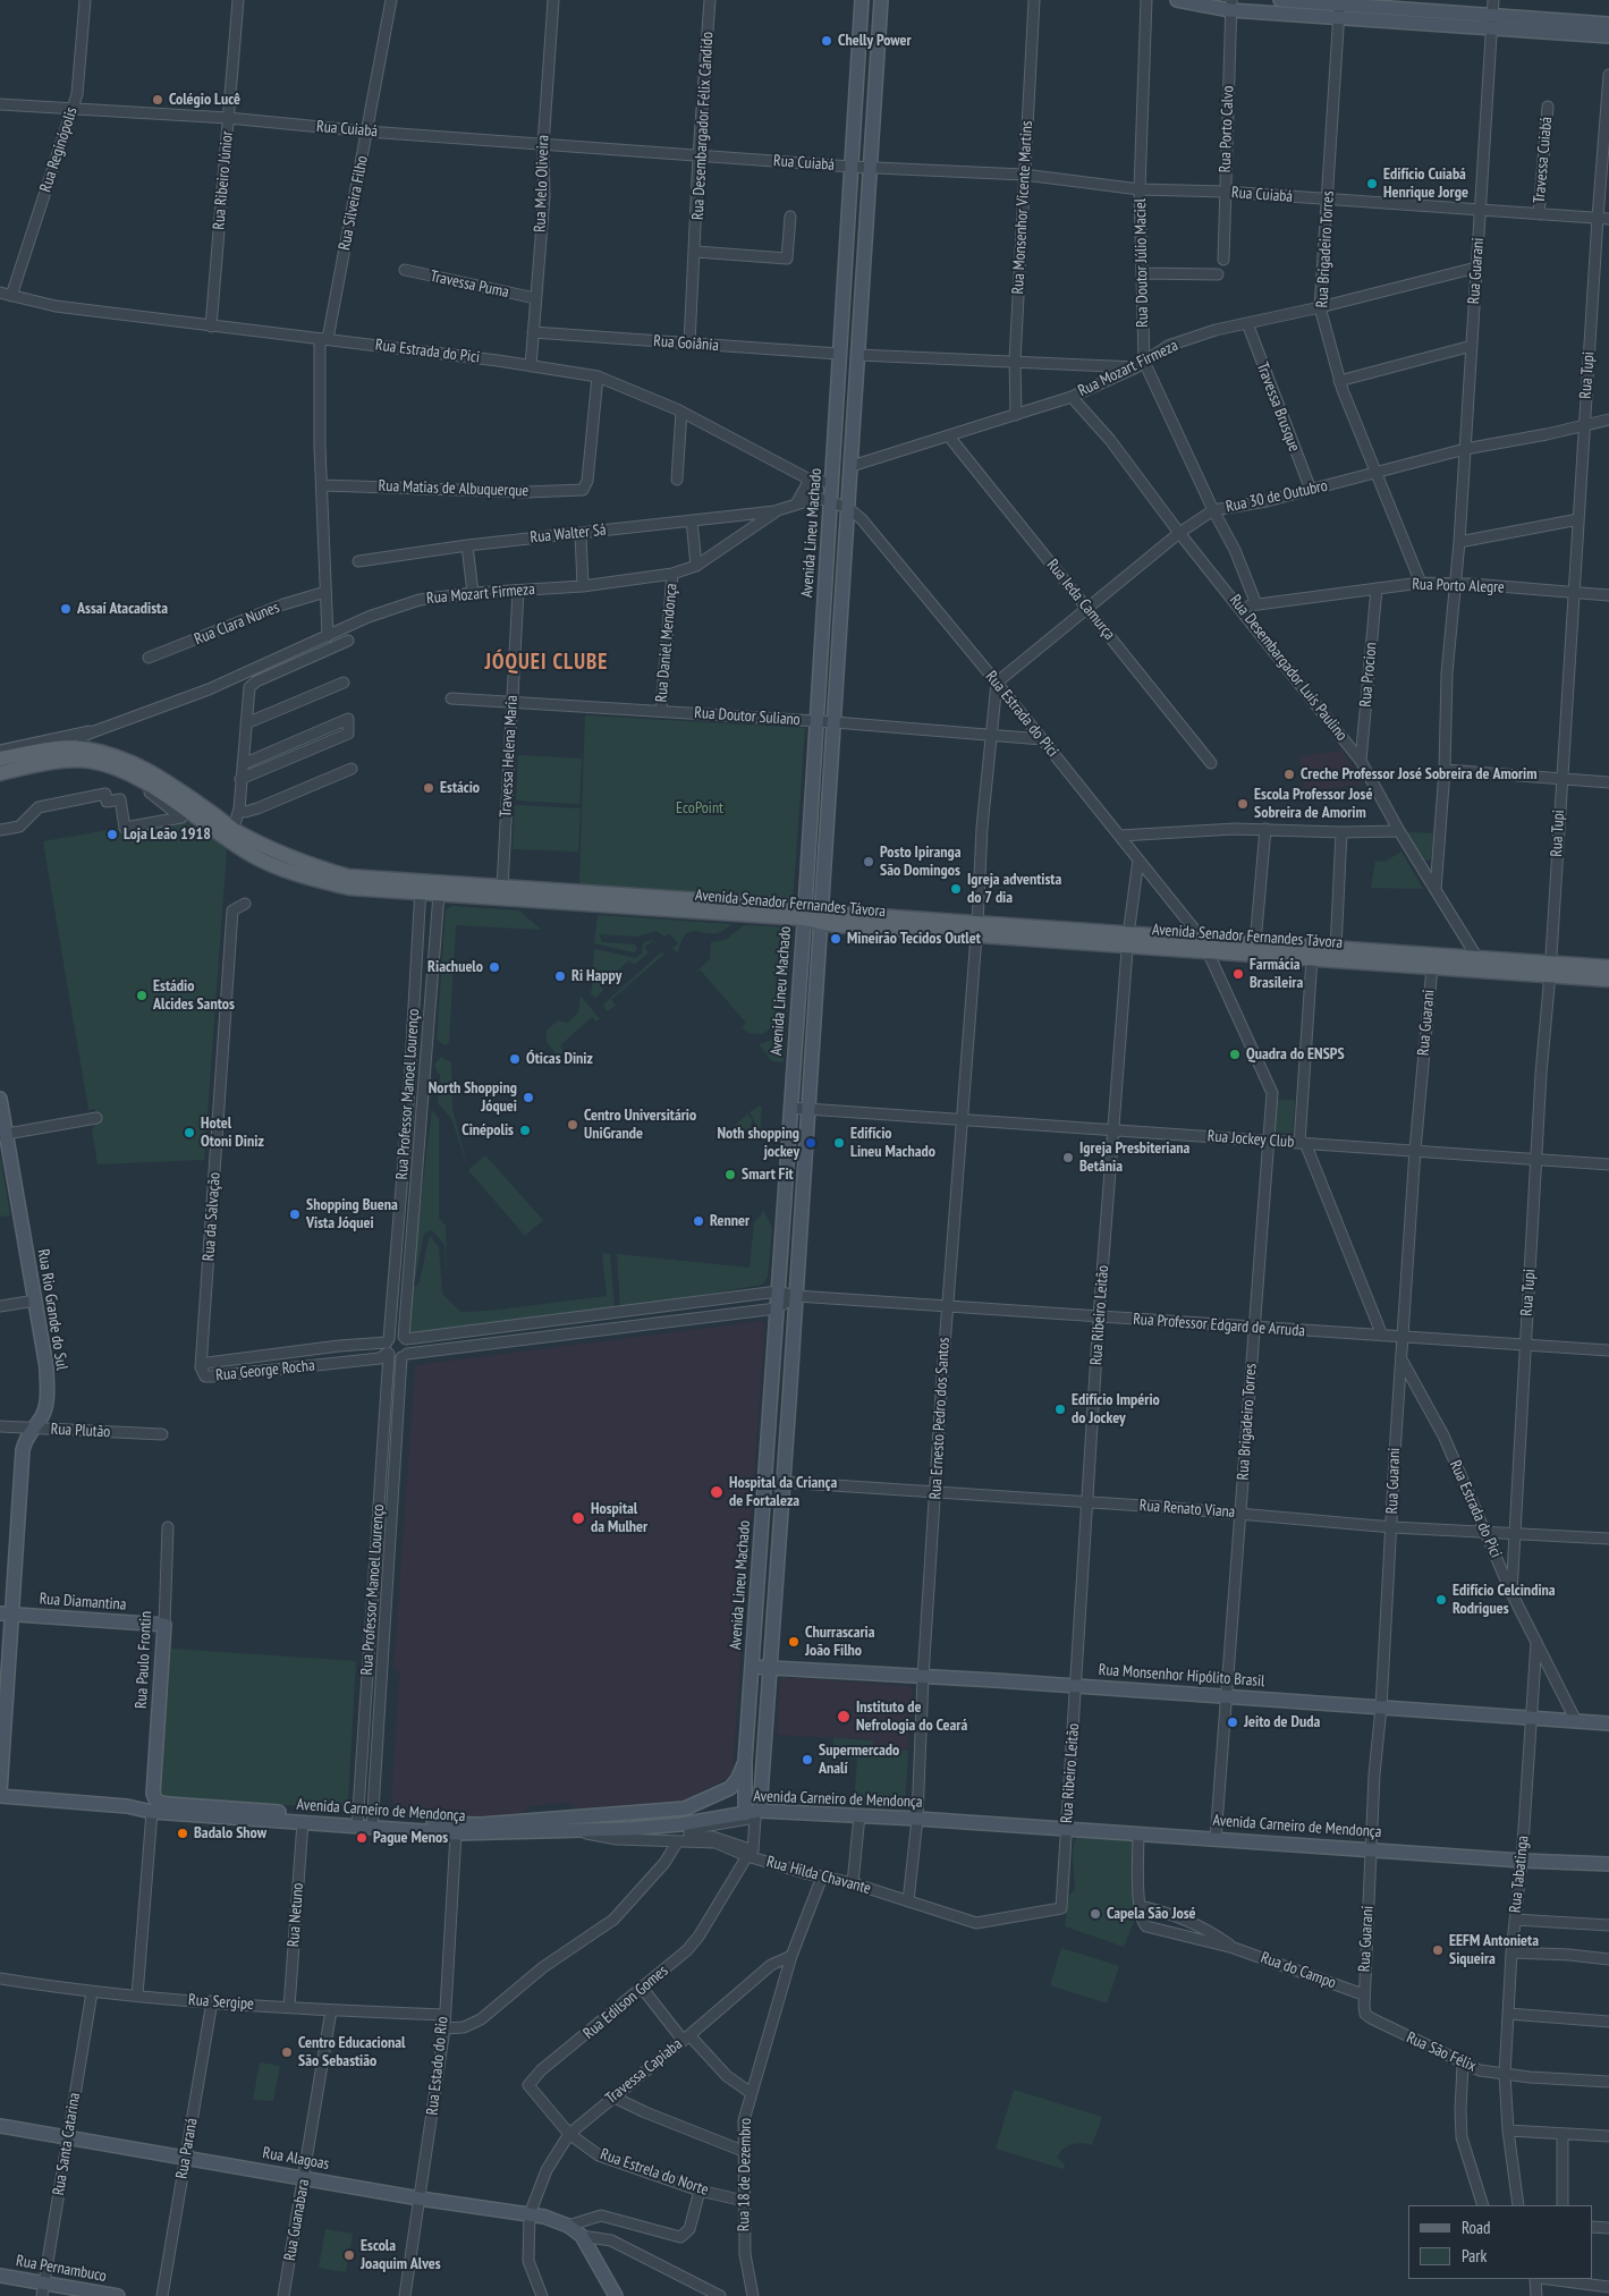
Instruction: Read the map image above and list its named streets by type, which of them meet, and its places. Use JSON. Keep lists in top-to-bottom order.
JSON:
{
  "streets": {
    "main road": ["Avenida Senador Fernandes Távora"],
    "street": [
      "Rua Desembargador Félix Cândido",
      "Rua Cuiabá",
      "Rua Porto Calvo",
      "Rua Reginópolis",
      "Travessa Cuiabá",
      "Rua Ribeiro Júnior",
      "Rua Melo Oliveira",
      "Rua Silveira Filho",
      "Rua Monsenhor Vicente Martins",
      "Rua Brigadeiro Torres",
      "Rua Doutor Júlio Maciel",
      "Rua Guarani",
      "Travessa Puma",
      "Rua Goiânia",
      "Rua Estrada do Pici",
      "Rua Mozart Firmeza",
      "Rua Tupi",
      "Travessa Brusque",
      "Rua Matias de Albuquerque",
      "Rua 30 de Outubro",
      "Avenida Lineu Machado",
      "Rua Walter Sá",
      "Rua Porto Alegre",
      "Rua Ieda Camurça",
      "Rua Clara Nunes",
      "Rua Daniel Mendonça",
      "Rua Desembargador Luís Paulino",
      "Rua Procion",
      "Rua Doutor Suliano",
      "Travessa Helena Maria",
      "Rua Professor Manoel Lourenço",
      "Rua Jockey Club",
      "Rua da Salvação",
      "Rua Rio Grande do Sul",
      "Rua Ribeiro Leitão",
      "Rua Professor Edgard de Arruda",
      "Rua George Rocha",
      "Rua Ernesto Pedro dos Santos",
      "Rua Plutão",
      "Rua Renato Viana",
      "Rua Diamantina",
      "Rua Paulo Frontin",
      "Rua Monsenhor Hipólito Brasil",
      "Avenida Carneiro de Mendonça",
      "Rua Tabatinga",
      "Rua Hilda Chavante",
      "Rua Netuno",
      "Rua do Campo",
      "Rua Sergipe",
      "Rua Edilson Gomes",
      "Rua São Félix",
      "Rua Estado do Rio",
      "Travessa Capiaba",
      "Rua Santa Catarina",
      "Rua Paraná",
      "Rua Alagoas",
      "Rua Estrela do Norte",
      "Rua 18 de Dezembro",
      "Rua Guanabara",
      "Rua Pernambuco"
    ]
  },
  "crossings": [
    ["Rua Desembargador Félix Cândido", "Rua Cuiabá"],
    ["Rua Desembargador Félix Cândido", "Rua Goiânia"],
    ["Rua Cuiabá", "Rua Porto Calvo"],
    ["Rua Cuiabá", "Rua Reginópolis"],
    ["Rua Cuiabá", "Travessa Cuiabá"],
    ["Rua Cuiabá", "Rua Ribeiro Júnior"],
    ["Rua Cuiabá", "Rua Melo Oliveira"],
    ["Rua Cuiabá", "Rua Silveira Filho"],
    ["Rua Cuiabá", "Rua Monsenhor Vicente Martins"],
    ["Rua Cuiabá", "Rua Brigadeiro Torres"],
    ["Rua Cuiabá", "Rua Doutor Júlio Maciel"],
    ["Rua Cuiabá", "Rua Guarani"],
    ["Rua Cuiabá", "Rua Tupi"],
    ["Rua Cuiabá", "Avenida Lineu Machado"],
    ["Rua Reginópolis", "Rua Estrada do Pici"],
    ["Rua Ribeiro Júnior", "Rua Estrada do Pici"],
    ["Rua Melo Oliveira", "Travessa Puma"],
    ["Rua Melo Oliveira", "Rua Goiânia"],
    ["Rua Melo Oliveira", "Rua Estrada do Pici"],
    ["Rua Silveira Filho", "Rua Estrada do Pici"],
    ["Rua Silveira Filho", "Rua Mozart Firmeza"],
    ["Rua Silveira Filho", "Rua Matias de Albuquerque"],
    ["Rua Silveira Filho", "Rua Clara Nunes"],
    ["Rua Monsenhor Vicente Martins", "Rua Mozart Firmeza"],
    ["Rua Brigadeiro Torres", "Rua Estrada do Pici"],
    ["Rua Brigadeiro Torres", "Rua Mozart Firmeza"],
    ["Rua Brigadeiro Torres", "Rua 30 de Outubro"],
    ["Rua Brigadeiro Torres", "Rua Porto Alegre"],
    ["Rua Brigadeiro Torres", "Rua Jockey Club"],
    ["Rua Brigadeiro Torres", "Rua Professor Edgard de Arruda"],
    ["Rua Brigadeiro Torres", "Rua Renato Viana"],
    ["Rua Brigadeiro Torres", "Rua Monsenhor Hipólito Brasil"],
    ["Rua Brigadeiro Torres", "Avenida Carneiro de Mendonça"],
    ["Rua Doutor Júlio Maciel", "Rua Mozart Firmeza"],
    ["Rua Doutor Júlio Maciel", "Rua 30 de Outubro"],
    ["Rua Doutor Júlio Maciel", "Rua Porto Alegre"],
    ["Rua Guarani", "Rua Estrada do Pici"],
    ["Rua Guarani", "Rua Mozart Firmeza"],
    ["Rua Guarani", "Rua 30 de Outubro"],
    ["Rua Guarani", "Rua Porto Alegre"],
    ["Rua Guarani", "Rua Desembargador Luís Paulino"],
    ["Rua Guarani", "Avenida Senador Fernandes Távora"],
    ["Rua Guarani", "Rua Jockey Club"],
    ["Rua Guarani", "Rua Professor Edgard de Arruda"],
    ["Rua Guarani", "Rua Renato Viana"],
    ["Rua Guarani", "Rua Monsenhor Hipólito Brasil"],
    ["Rua Guarani", "Avenida Carneiro de Mendonça"],
    ["Rua Guarani", "Rua do Campo"],
    ["Rua Guarani", "Rua São Félix"],
    ["Rua Goiânia", "Avenida Lineu Machado"],
    ["Rua Estrada do Pici", "Rua Mozart Firmeza"],
    ["Rua Estrada do Pici", "Rua Tupi"],
    ["Rua Estrada do Pici", "Rua Matias de Albuquerque"],
    ["Rua Estrada do Pici", "Rua 30 de Outubro"],
    ["Rua Estrada do Pici", "Avenida Lineu Machado"],
    ["Rua Estrada do Pici", "Rua Doutor Suliano"],
    ["Rua Estrada do Pici", "Avenida Senador Fernandes Távora"],
    ["Rua Estrada do Pici", "Rua Jockey Club"],
    ["Rua Estrada do Pici", "Rua Ribeiro Leitão"],
    ["Rua Estrada do Pici", "Rua Ernesto Pedro dos Santos"],
    ["Rua Estrada do Pici", "Rua Renato Viana"],
    ["Rua Estrada do Pici", "Rua Monsenhor Hipólito Brasil"],
    ["Rua Estrada do Pici", "Rua Tabatinga"],
    ["Rua Mozart Firmeza", "Travessa Brusque"],
    ["Rua Mozart Firmeza", "Avenida Lineu Machado"],
    ["Rua Mozart Firmeza", "Rua Walter Sá"],
    ["Rua Mozart Firmeza", "Rua Ieda Camurça"],
    ["Rua Mozart Firmeza", "Rua Daniel Mendonça"],
    ["Rua Mozart Firmeza", "Rua Desembargador Luís Paulino"],
    ["Rua Mozart Firmeza", "Travessa Helena Maria"],
    ["Rua Mozart Firmeza", "Avenida Senador Fernandes Távora"],
    ["Rua Tupi", "Rua 30 de Outubro"],
    ["Rua Tupi", "Rua Porto Alegre"],
    ["Rua Tupi", "Avenida Senador Fernandes Távora"],
    ["Rua Tupi", "Rua Jockey Club"],
    ["Rua Tupi", "Rua Professor Edgard de Arruda"],
    ["Rua Tupi", "Rua Renato Viana"],
    ["Travessa Brusque", "Rua 30 de Outubro"],
    ["Rua 30 de Outubro", "Rua Ieda Camurça"],
    ["Rua 30 de Outubro", "Rua Desembargador Luís Paulino"],
    ["Rua 30 de Outubro", "Rua Ernesto Pedro dos Santos"],
    ["Avenida Lineu Machado", "Rua Doutor Suliano"],
    ["Avenida Lineu Machado", "Avenida Senador Fernandes Távora"],
    ["Avenida Lineu Machado", "Rua Jockey Club"],
    ["Avenida Lineu Machado", "Rua Professor Edgard de Arruda"],
    ["Avenida Lineu Machado", "Rua Renato Viana"],
    ["Avenida Lineu Machado", "Rua Monsenhor Hipólito Brasil"],
    ["Avenida Lineu Machado", "Avenida Carneiro de Mendonça"],
    ["Rua Porto Alegre", "Rua Desembargador Luís Paulino"],
    ["Rua Porto Alegre", "Rua Procion"],
    ["Rua Daniel Mendonça", "Rua Doutor Suliano"],
    ["Rua Desembargador Luís Paulino", "Rua Procion"],
    ["Rua Desembargador Luís Paulino", "Avenida Senador Fernandes Távora"],
    ["Rua Doutor Suliano", "Travessa Helena Maria"],
    ["Rua Doutor Suliano", "Rua Ernesto Pedro dos Santos"],
    ["Travessa Helena Maria", "Avenida Senador Fernandes Távora"],
    ["Avenida Senador Fernandes Távora", "Rua Professor Manoel Lourenço"],
    ["Avenida Senador Fernandes Távora", "Rua Ribeiro Leitão"],
    ["Avenida Senador Fernandes Távora", "Rua Ernesto Pedro dos Santos"],
    ["Rua Professor Manoel Lourenço", "Rua George Rocha"],
    ["Rua Professor Manoel Lourenço", "Avenida Carneiro de Mendonça"],
    ["Rua Jockey Club", "Rua Ribeiro Leitão"],
    ["Rua Jockey Club", "Rua Ernesto Pedro dos Santos"],
    ["Rua da Salvação", "Rua George Rocha"],
    ["Rua Rio Grande do Sul", "Rua Plutão"],
    ["Rua Rio Grande do Sul", "Rua Diamantina"],
    ["Rua Rio Grande do Sul", "Avenida Carneiro de Mendonça"],
    ["Rua Ribeiro Leitão", "Rua Professor Edgard de Arruda"],
    ["Rua Ribeiro Leitão", "Rua Renato Viana"],
    ["Rua Ribeiro Leitão", "Rua Monsenhor Hipólito Brasil"],
    ["Rua Ribeiro Leitão", "Avenida Carneiro de Mendonça"],
    ["Rua Ribeiro Leitão", "Rua Hilda Chavante"],
    ["Rua Professor Edgard de Arruda", "Rua Ernesto Pedro dos Santos"],
    ["Rua Ernesto Pedro dos Santos", "Rua Renato Viana"],
    ["Rua Ernesto Pedro dos Santos", "Rua Monsenhor Hipólito Brasil"],
    ["Rua Ernesto Pedro dos Santos", "Avenida Carneiro de Mendonça"],
    ["Rua Ernesto Pedro dos Santos", "Rua Hilda Chavante"],
    ["Rua Diamantina", "Rua Paulo Frontin"],
    ["Rua Paulo Frontin", "Avenida Carneiro de Mendonça"],
    ["Rua Monsenhor Hipólito Brasil", "Rua Tabatinga"],
    ["Avenida Carneiro de Mendonça", "Rua Tabatinga"],
    ["Avenida Carneiro de Mendonça", "Rua Hilda Chavante"],
    ["Avenida Carneiro de Mendonça", "Rua Netuno"],
    ["Avenida Carneiro de Mendonça", "Rua do Campo"],
    ["Avenida Carneiro de Mendonça", "Rua Estado do Rio"],
    ["Rua Tabatinga", "Rua São Félix"],
    ["Rua Hilda Chavante", "Rua Edilson Gomes"],
    ["Rua Netuno", "Rua Sergipe"],
    ["Rua do Campo", "Rua São Félix"],
    ["Rua Sergipe", "Rua Estado do Rio"],
    ["Rua Sergipe", "Rua Santa Catarina"],
    ["Rua Sergipe", "Rua Paraná"],
    ["Rua Sergipe", "Rua Guanabara"],
    ["Rua Edilson Gomes", "Travessa Capiaba"],
    ["Rua Edilson Gomes", "Rua Estrela do Norte"],
    ["Rua Estado do Rio", "Rua Alagoas"],
    ["Travessa Capiaba", "Rua Alagoas"],
    ["Travessa Capiaba", "Rua Estrela do Norte"],
    ["Travessa Capiaba", "Rua 18 de Dezembro"],
    ["Rua Santa Catarina", "Rua Alagoas"],
    ["Rua Santa Catarina", "Rua Pernambuco"],
    ["Rua Paraná", "Rua Alagoas"],
    ["Rua Alagoas", "Rua Guanabara"],
    ["Rua Estrela do Norte", "Rua 18 de Dezembro"]
  ],
  "districts": ["JÓQUEI CLUBE"],
  "parks": ["EcoPoint"],
  "places": [
    "Chelly Power",
    "Colégio Lucê",
    "Edifício Cuiabá Henrique Jorge",
    "Assaí Atacadista",
    "Creche Professor José Sobreira de Amorim",
    "Estácio",
    "Escola Professor José Sobreira de Amorim",
    "Loja Leão 1918",
    "Posto Ipiranga São Domingos",
    "Igreja adventista do 7 dia",
    "Mineirão Tecidos Outlet",
    "Riachuelo",
    "Farmácia Brasileira",
    "Ri Happy",
    "Estádio Alcides Santos",
    "Quadra do ENSPS",
    "Óticas Diniz",
    "North Shopping Jóquei",
    "Centro Universitário UniGrande",
    "Cinépolis",
    "Hotel Otoni Diniz",
    "Noth shopping jockey",
    "Edifício Lineu Machado",
    "Igreja Presbiteriana Betânia",
    "Smart Fit",
    "Shopping Buena Vista Jóquei",
    "Renner",
    "Edifício Império do Jockey",
    "Hospital da Criança de Fortaleza",
    "Hospital da Mulher",
    "Edifício Celcindina Rodrigues",
    "Churrascaria João Filho",
    "Instituto de Nefrologia do Ceará",
    "Jeito de Duda",
    "Supermercado Analí",
    "Badalo Show",
    "Pague Menos",
    "Capela São José",
    "EEFM Antonieta Siqueira",
    "Centro Educacional São Sebastião",
    "Escola Joaquim Alves"
  ],
  "legend": ["Road", "Park"]
}
